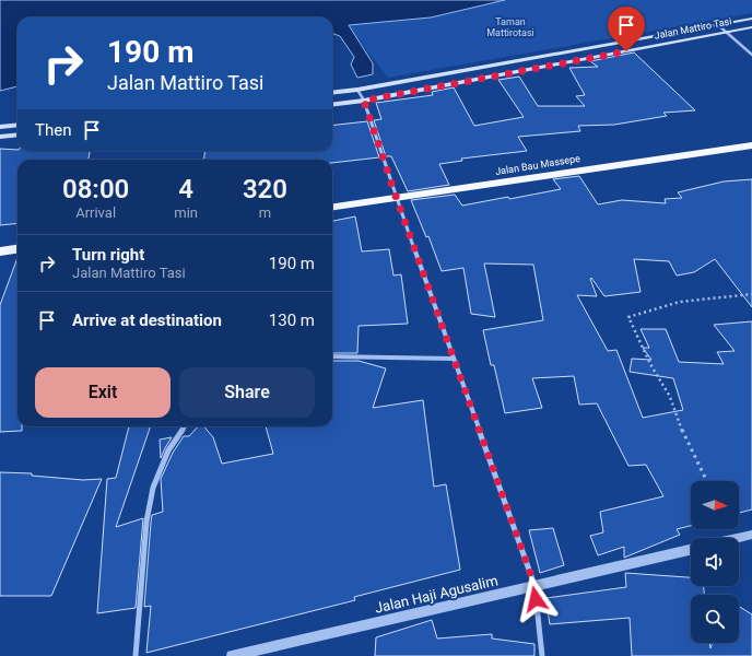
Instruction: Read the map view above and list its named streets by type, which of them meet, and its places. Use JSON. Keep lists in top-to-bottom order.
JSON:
{
  "streets": {
    "highway": ["Jalan Bau Massepe"],
    "main road": ["Jalan Mattiro Tasi"],
    "street": ["Jalan Haji Agusalim"]
  },
  "parks": ["Taman Mattirotasi"],
  "north": "right",
  "page": {
    "turn": ["190 m", "Jalan Mattiro Tasi"],
    "then": "Then",
    "eta": [
      "08:00",
      "Arrival",
      "4",
      "min",
      "320",
      "m"
    ],
    "list": [
      {
        "name": "Turn right",
        "note": "Jalan Mattiro Tasi",
        "value": "190 m"
      },
      {
        "name": "Arrive at destination",
        "value": "130 m"
      }
    ],
    "buttons": ["Exit", "Share"]
  }
}
